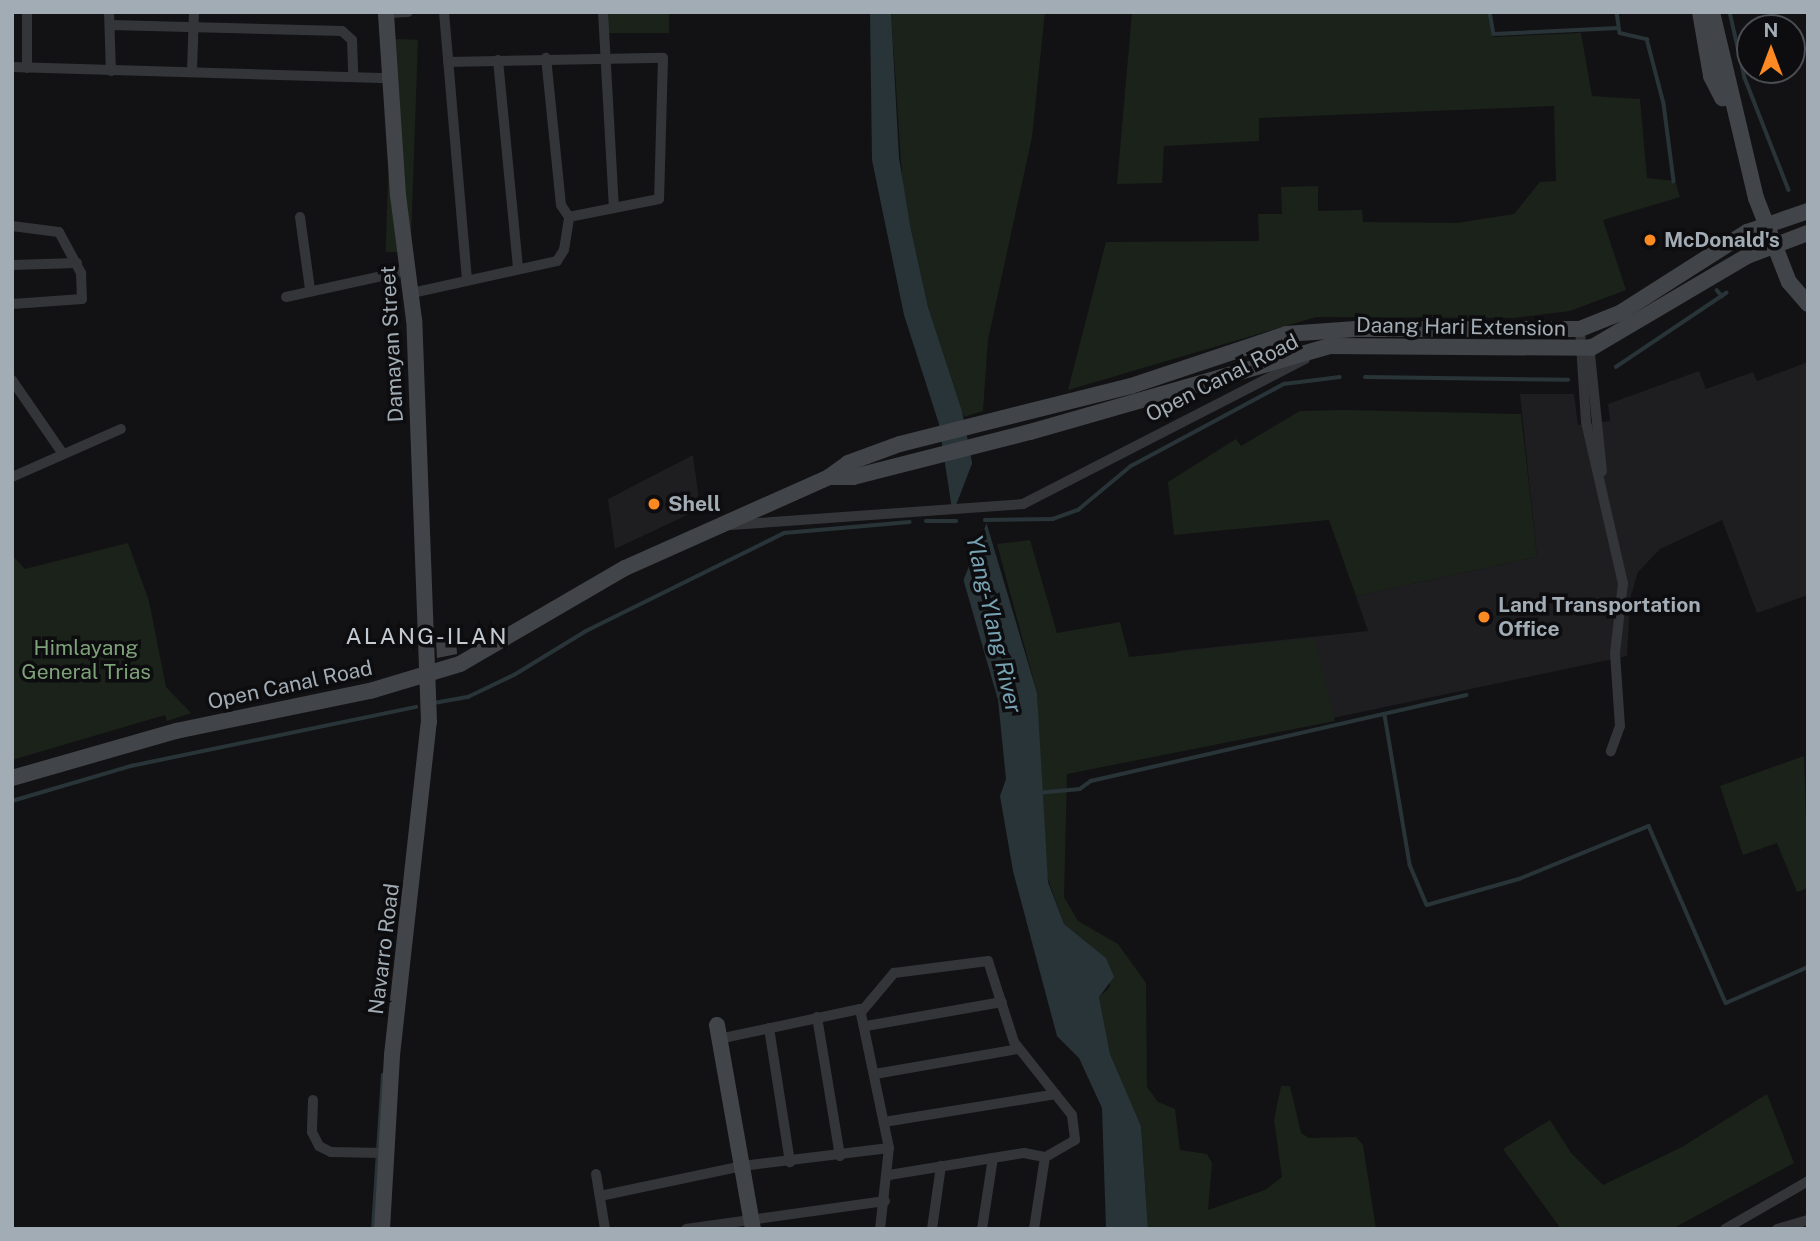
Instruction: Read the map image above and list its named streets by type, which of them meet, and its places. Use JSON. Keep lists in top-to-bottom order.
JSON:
{
  "streets": {
    "main road": [
      "Daang Hari Extension",
      "Damayan Street",
      "Open Canal Road",
      "Navarro Road"
    ]
  },
  "crossings": [
    ["Daang Hari Extension", "Open Canal Road"],
    ["Damayan Street", "Open Canal Road"],
    ["Damayan Street", "Navarro Road"],
    ["Open Canal Road", "Navarro Road"]
  ],
  "districts": ["ALANG-ILAN"],
  "water": ["Ylang-Ylang River"],
  "parks": ["Himlayang General Trias"],
  "places": ["McDonald's", "Shell", "Land Transportation Office"],
  "north": "top"
}
